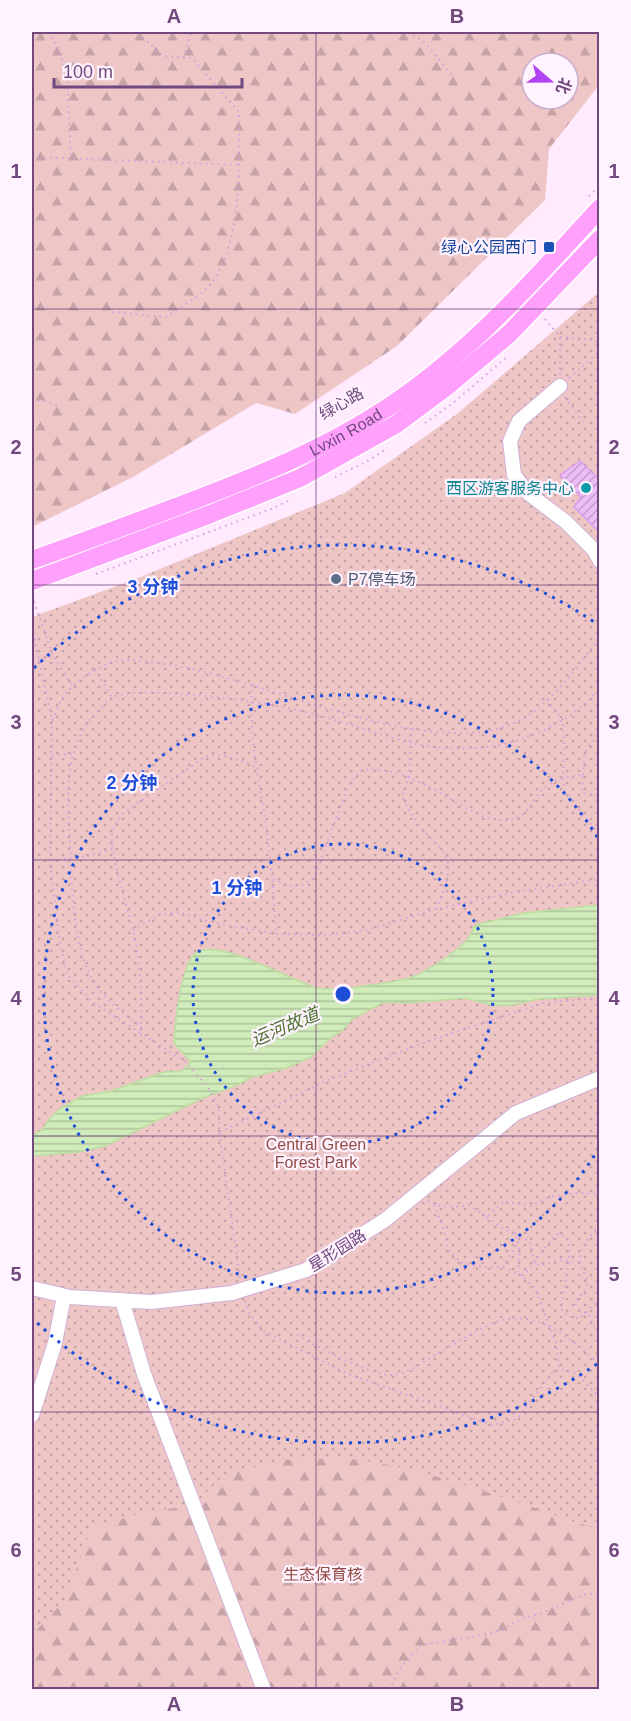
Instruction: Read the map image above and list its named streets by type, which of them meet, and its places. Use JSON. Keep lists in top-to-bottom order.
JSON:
{
  "streets": {
    "main road": ["Lvxin Road"],
    "street": ["星形园路"]
  },
  "water": ["运河故道"],
  "parks": ["Central Green Forest Park", "生态保育核"],
  "places": {
    "transit": ["绿心公园西门"],
    "other": ["西区游客服务中心", "P7停车场"]
  },
  "scale_bar": "100 m",
  "north": "right",
  "grid": {
    "columns": ["A", "B"],
    "rows": [
      "1",
      "2",
      "3",
      "4",
      "5",
      "6"
    ]
  },
  "rings": ["3 分钟", "2 分钟", "1 分钟"]
}
